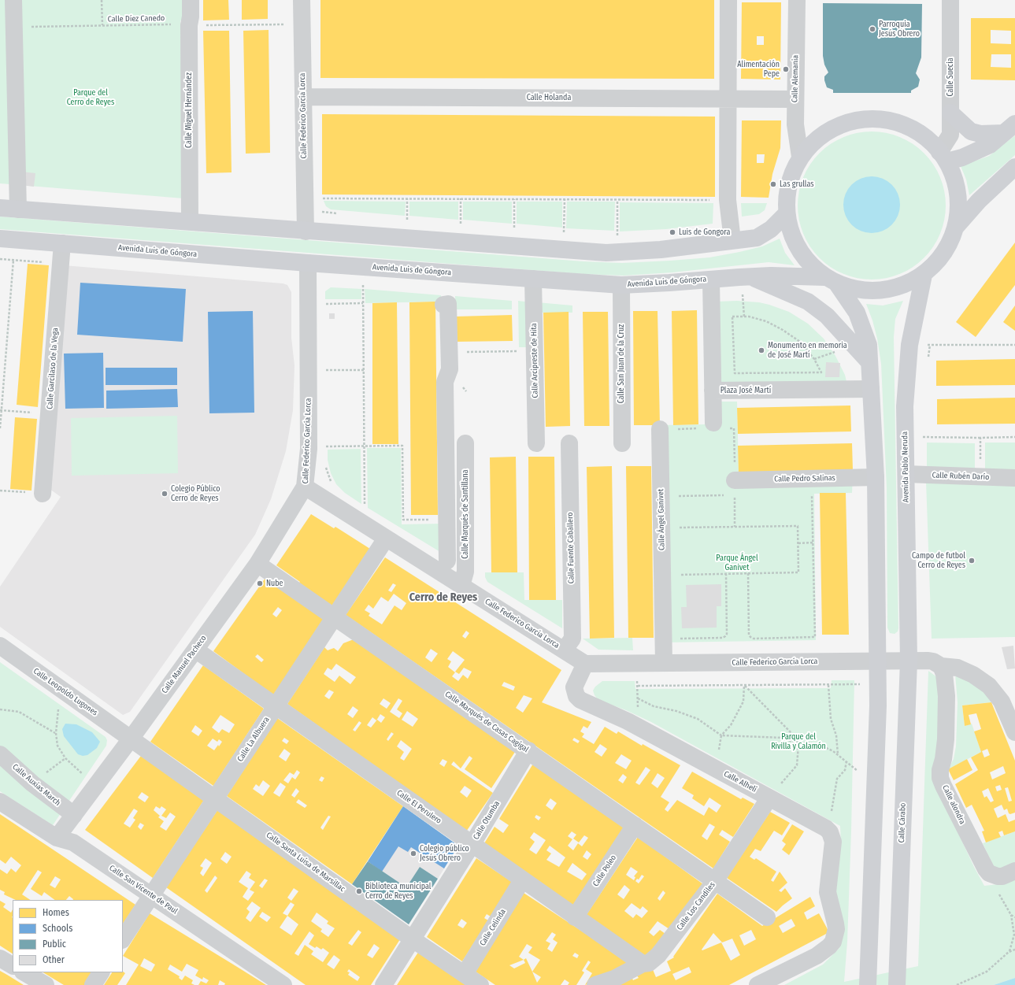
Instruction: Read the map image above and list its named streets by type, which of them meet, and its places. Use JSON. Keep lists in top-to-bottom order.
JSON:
{
  "streets": {
    "main road": ["Avenida Luis de Góngora", "Avenida Pablo Neruda", "Calle Cárabo"],
    "street": [
      "Calle Suecia",
      "Calle Alemania",
      "Calle Holanda",
      "Calle Miguel Hernández",
      "Calle Federico García Lorca",
      "Calle Arcipreste de Hita",
      "Calle San Juan de la Cruz",
      "Calle Garcilaso de la Vega",
      "Plaza José Martí",
      "Calle Rubén Darío",
      "Calle Pedro Salinas",
      "Calle Marqués de Santillana",
      "Calle Ángel Ganivet",
      "Calle Fuente Caballero",
      "Calle Manuel Pacheco",
      "Calle Leopoldo Lugones",
      "Calle Marqués de Casas Cagigal",
      "Calle La Albuera",
      "Calle Alhelí",
      "Calle Auxias March",
      "Calle alondra",
      "Calle El Perulero",
      "Calle Otumba",
      "Calle Santa Luisa de Marsillac",
      "Calle Poleo",
      "Calle San Vicente de Paul",
      "Calle Los Candiles",
      "Calle Celinda"
    ],
    "path": ["Calle Díez Canedo"]
  },
  "crossings": [
    ["Calle Alemania", "Calle Holanda"],
    ["Calle Holanda", "Calle Federico García Lorca"],
    ["Calle Federico García Lorca", "Avenida Luis de Góngora"],
    ["Calle Federico García Lorca", "Avenida Pablo Neruda"],
    ["Calle Federico García Lorca", "Calle Marqués de Santillana"],
    ["Calle Federico García Lorca", "Calle Ángel Ganivet"],
    ["Calle Federico García Lorca", "Calle Fuente Caballero"],
    ["Calle Federico García Lorca", "Calle Manuel Pacheco"],
    ["Calle Federico García Lorca", "Calle La Albuera"],
    ["Calle Federico García Lorca", "Calle Alhelí"],
    ["Calle Federico García Lorca", "Calle alondra"],
    ["Calle Federico García Lorca", "Calle Cárabo"],
    ["Avenida Luis de Góngora", "Calle Arcipreste de Hita"],
    ["Avenida Luis de Góngora", "Calle San Juan de la Cruz"],
    ["Avenida Luis de Góngora", "Calle Garcilaso de la Vega"],
    ["Avenida Luis de Góngora", "Plaza José Martí"],
    ["Avenida Pablo Neruda", "Calle Rubén Darío"],
    ["Avenida Pablo Neruda", "Calle Cárabo"],
    ["Calle Manuel Pacheco", "Calle Leopoldo Lugones"],
    ["Calle Manuel Pacheco", "Calle Marqués de Casas Cagigal"],
    ["Calle Manuel Pacheco", "Calle Auxias March"],
    ["Calle Manuel Pacheco", "Calle El Perulero"],
    ["Calle Manuel Pacheco", "Calle Santa Luisa de Marsillac"],
    ["Calle Manuel Pacheco", "Calle San Vicente de Paul"],
    ["Calle Leopoldo Lugones", "Calle Santa Luisa de Marsillac"],
    ["Calle Marqués de Casas Cagigal", "Calle La Albuera"],
    ["Calle Marqués de Casas Cagigal", "Calle Otumba"],
    ["Calle Marqués de Casas Cagigal", "Calle Poleo"],
    ["Calle Marqués de Casas Cagigal", "Calle Los Candiles"],
    ["Calle La Albuera", "Calle El Perulero"],
    ["Calle La Albuera", "Calle Santa Luisa de Marsillac"],
    ["Calle La Albuera", "Calle San Vicente de Paul"],
    ["Calle Alhelí", "Calle Los Candiles"],
    ["Calle El Perulero", "Calle Otumba"],
    ["Calle El Perulero", "Calle Poleo"],
    ["Calle El Perulero", "Calle Los Candiles"],
    ["Calle El Perulero", "Calle Celinda"],
    ["Calle Otumba", "Calle Santa Luisa de Marsillac"],
    ["Calle Santa Luisa de Marsillac", "Calle Celinda"]
  ],
  "districts": ["Cerro de Reyes"],
  "parks": ["Parque del Cerro de Reyes", "Parque Ángel Ganivet", "Parque del Rivilla y Calamón"],
  "places": [
    "Parroquia Jesús Obrero",
    "Alimentación Pepe",
    "Las grullas",
    "Luis de Gongora",
    "Monumento en memoria de José Martí",
    "Colegio Público Cerro de Reyes",
    "Campo de futbol Cerro de Reyes",
    "Nube",
    "Colegio público Jesús Obrero",
    "Biblioteca municipal Cerro de Reyes"
  ],
  "legend": [
    "Homes",
    "Schools",
    "Public",
    "Other"
  ]
}
